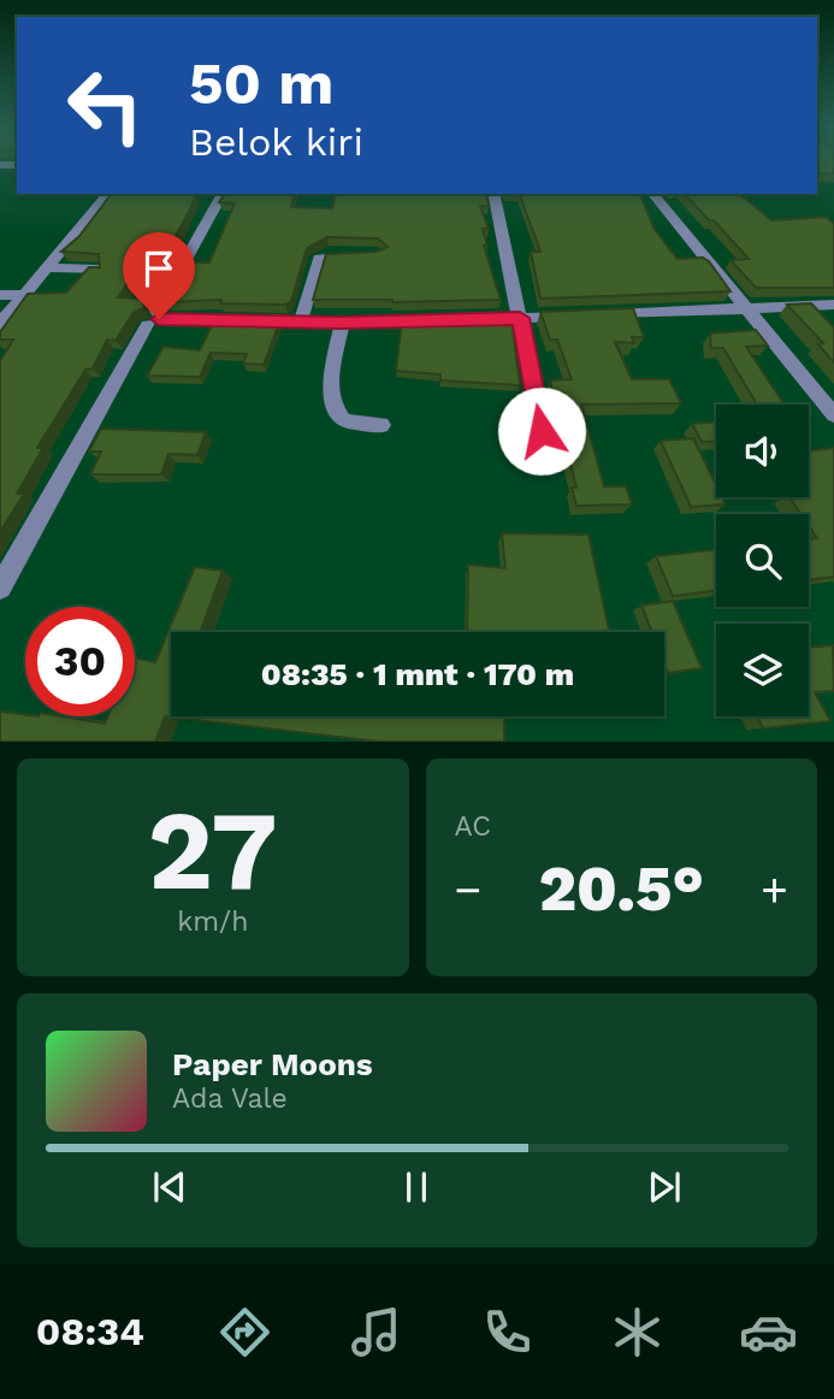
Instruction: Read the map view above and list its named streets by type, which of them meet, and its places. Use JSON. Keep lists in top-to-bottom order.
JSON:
{
  "page": {
    "turn": ["50 m", "Belok kiri"],
    "limit": "30",
    "trip": "08:35 · 1 mnt · 170 m",
    "tile": [
      ["27", "km/h"],
      "AC"
    ],
    "heat": ["−", "20.5°", "+"],
    "song": ["Paper Moons", "Ada Vale"],
    "tabs": "08:34"
  }
}
